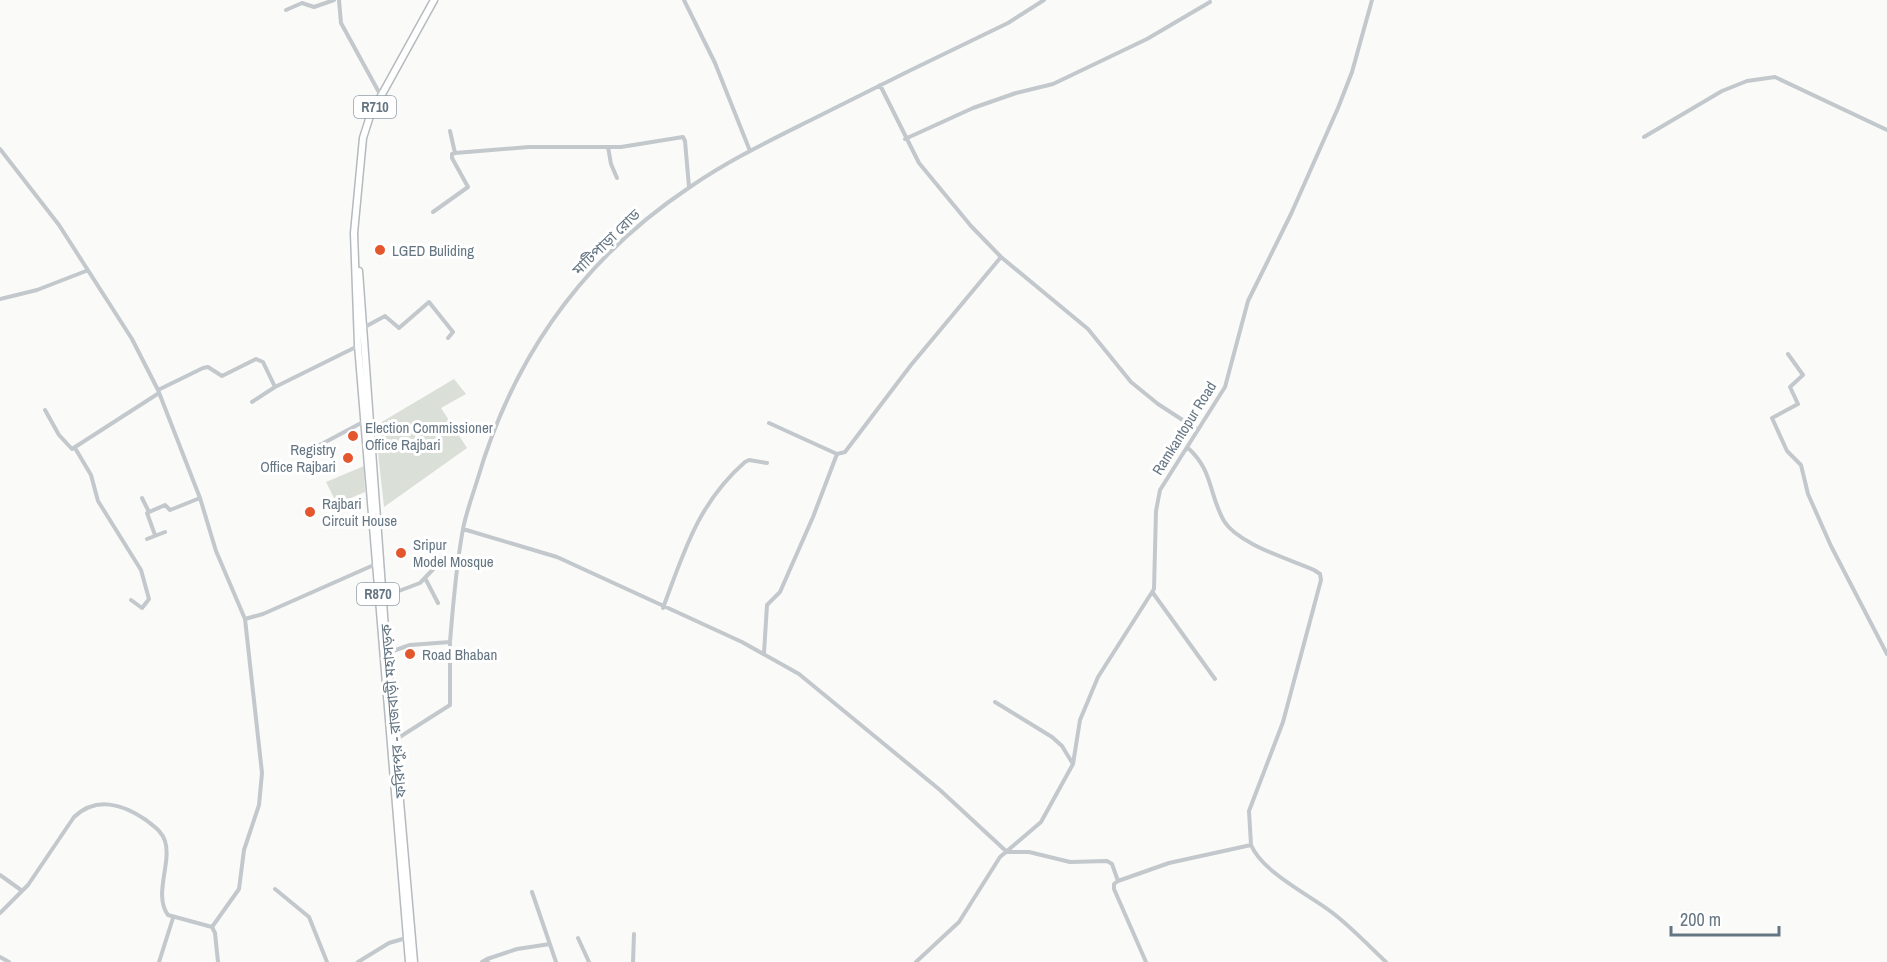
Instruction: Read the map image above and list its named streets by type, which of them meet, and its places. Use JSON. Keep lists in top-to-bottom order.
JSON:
{
  "streets": {
    "main road": ["R710", "R870", "ফরিদপুর - রাজবাড়ী মহাসড়ক"],
    "street": ["মাটিপাড়া রোড", "Ramkantopur Road"]
  },
  "crossings": [
    ["R710", "ফরিদপুর - রাজবাড়ী মহাসড়ক"],
    ["মাটিপাড়া রোড", "ফরিদপুর - রাজবাড়ী মহাসড়ক"]
  ],
  "places": [
    "LGED Buliding",
    "Election Commissioner Office Rajbari",
    "Registry Office Rajbari",
    "Rajbari Circuit House",
    "Sripur Model Mosque",
    "Road Bhaban"
  ],
  "scale_bar": "200 m"
}
